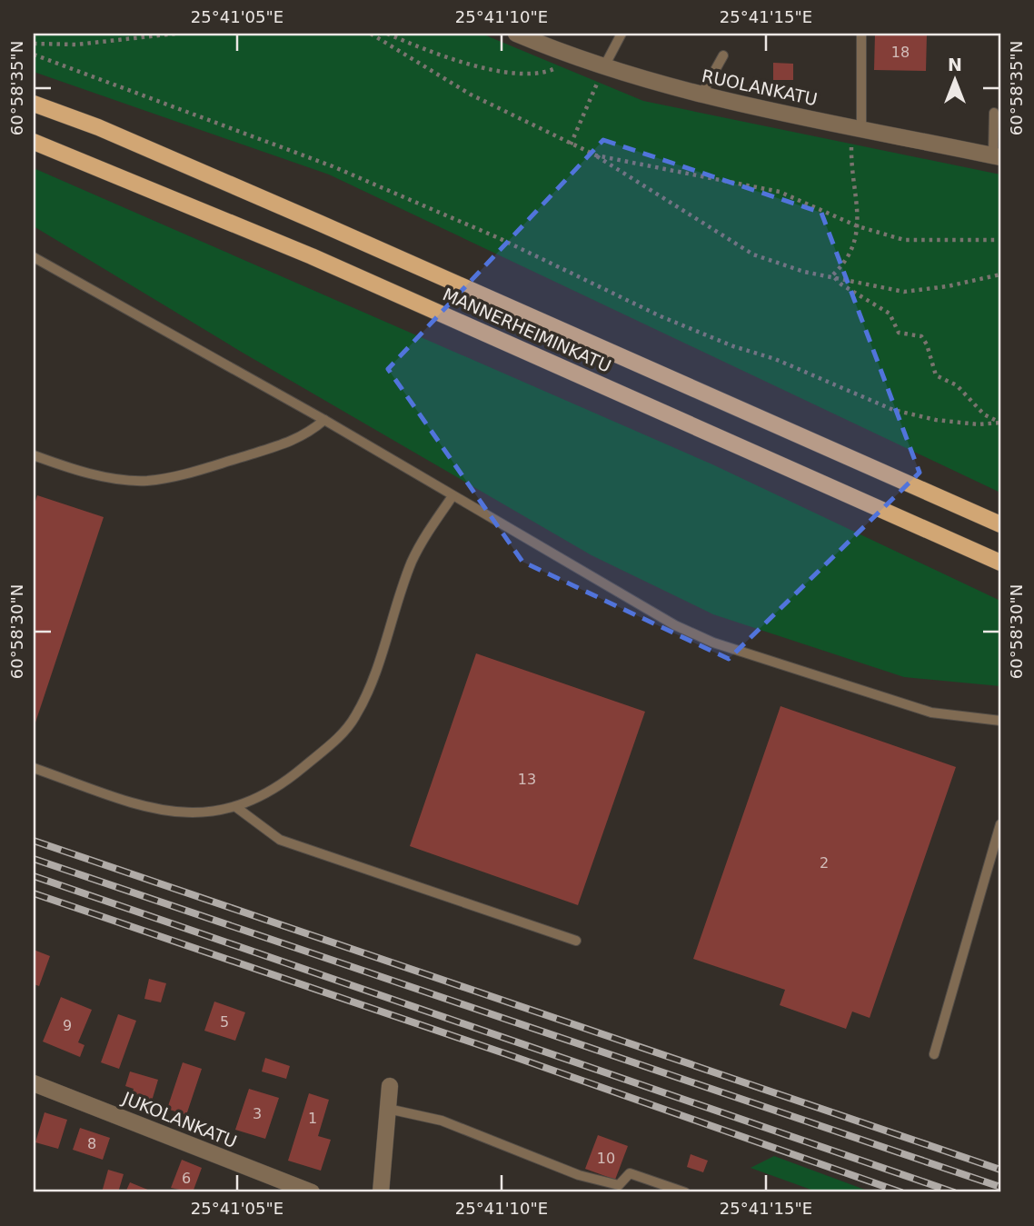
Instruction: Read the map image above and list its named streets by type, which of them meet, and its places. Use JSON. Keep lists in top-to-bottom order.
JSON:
{
  "streets": {
    "main road": ["MANNERHEIMINKATU"],
    "street": ["RUOLANKATU", "JUKOLANKATU"]
  },
  "house_numbers": [
    "18",
    "13",
    "2",
    "5",
    "9",
    "3",
    "1",
    "8",
    "10",
    "6"
  ],
  "north": "top",
  "coordinates": [
    "25°41'05\"E",
    "25°41'10\"E",
    "25°41'15\"E",
    "60°58'35\"N",
    "60°58'30\"N"
  ]
}
